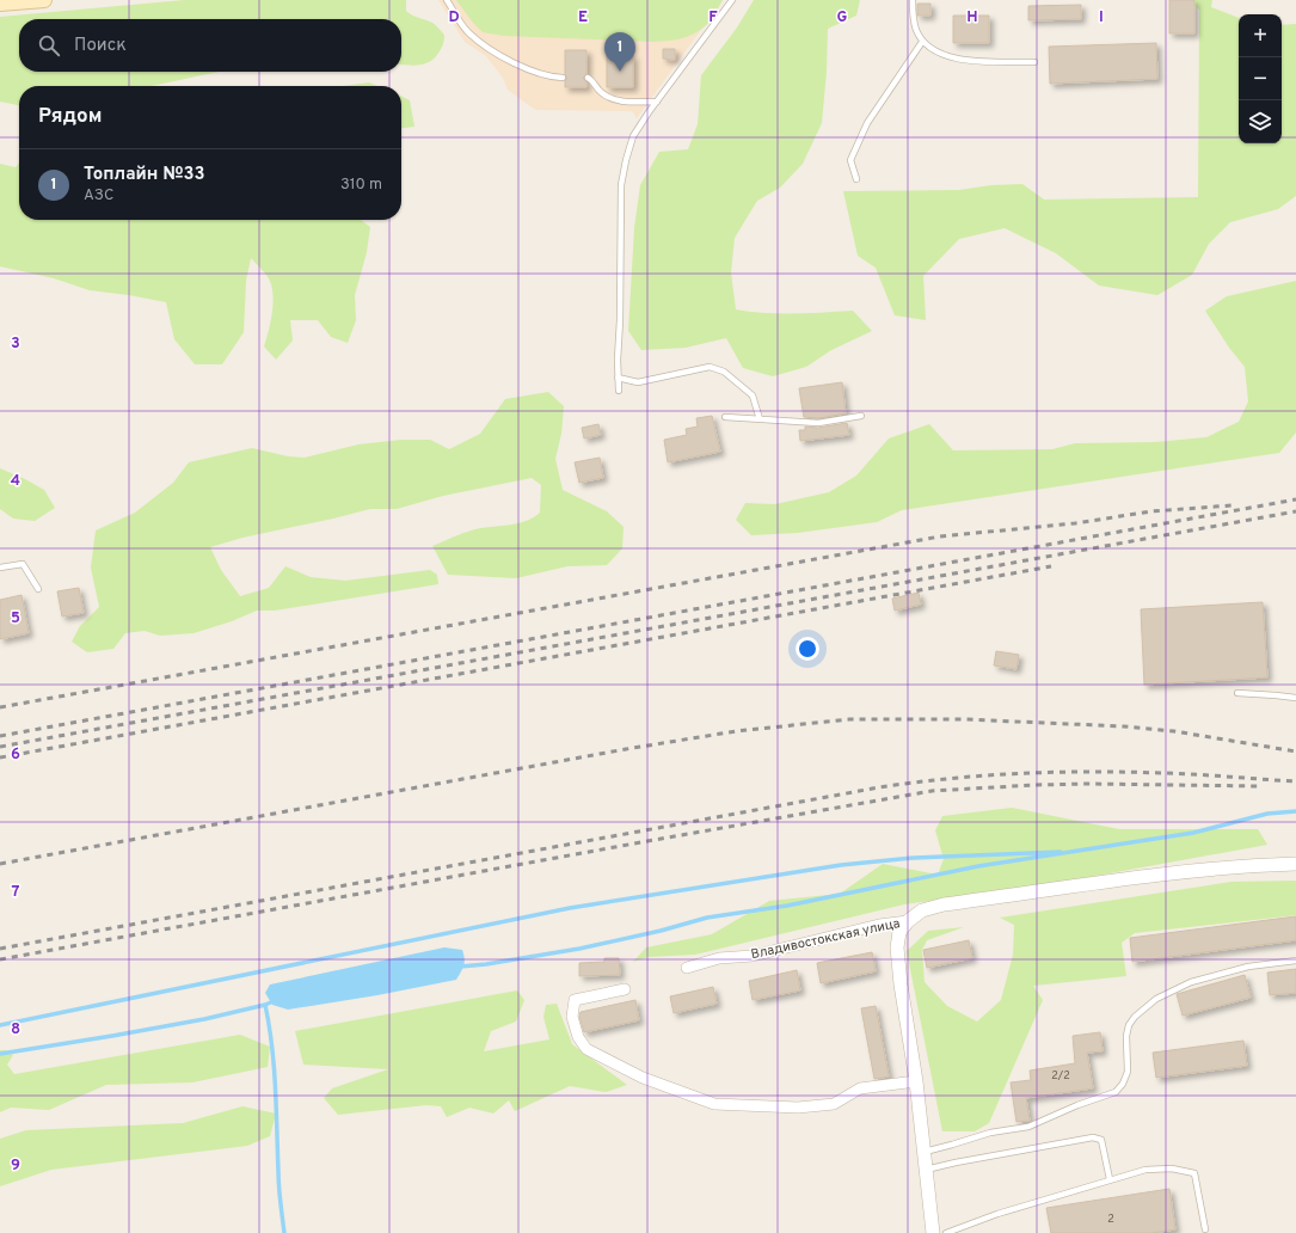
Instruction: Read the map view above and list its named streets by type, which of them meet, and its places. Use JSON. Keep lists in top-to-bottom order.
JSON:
{
  "streets": {
    "street": ["Владивостокская улица"]
  },
  "house_numbers": ["2/2", "2"],
  "page": {
    "map_buttons": ["+", "−"],
    "search": "Поиск",
    "pins": "1",
    "heading": "Рядом",
    "list": [
      {
        "mark": "1",
        "name": "Топлайн №33",
        "note": "АЗС",
        "value": "310 m"
      }
    ]
  },
  "grid": {
    "columns": [
      "D",
      "E",
      "F",
      "G",
      "H",
      "I"
    ],
    "rows": [
      "3",
      "4",
      "5",
      "6",
      "7",
      "8",
      "9"
    ]
  }
}
